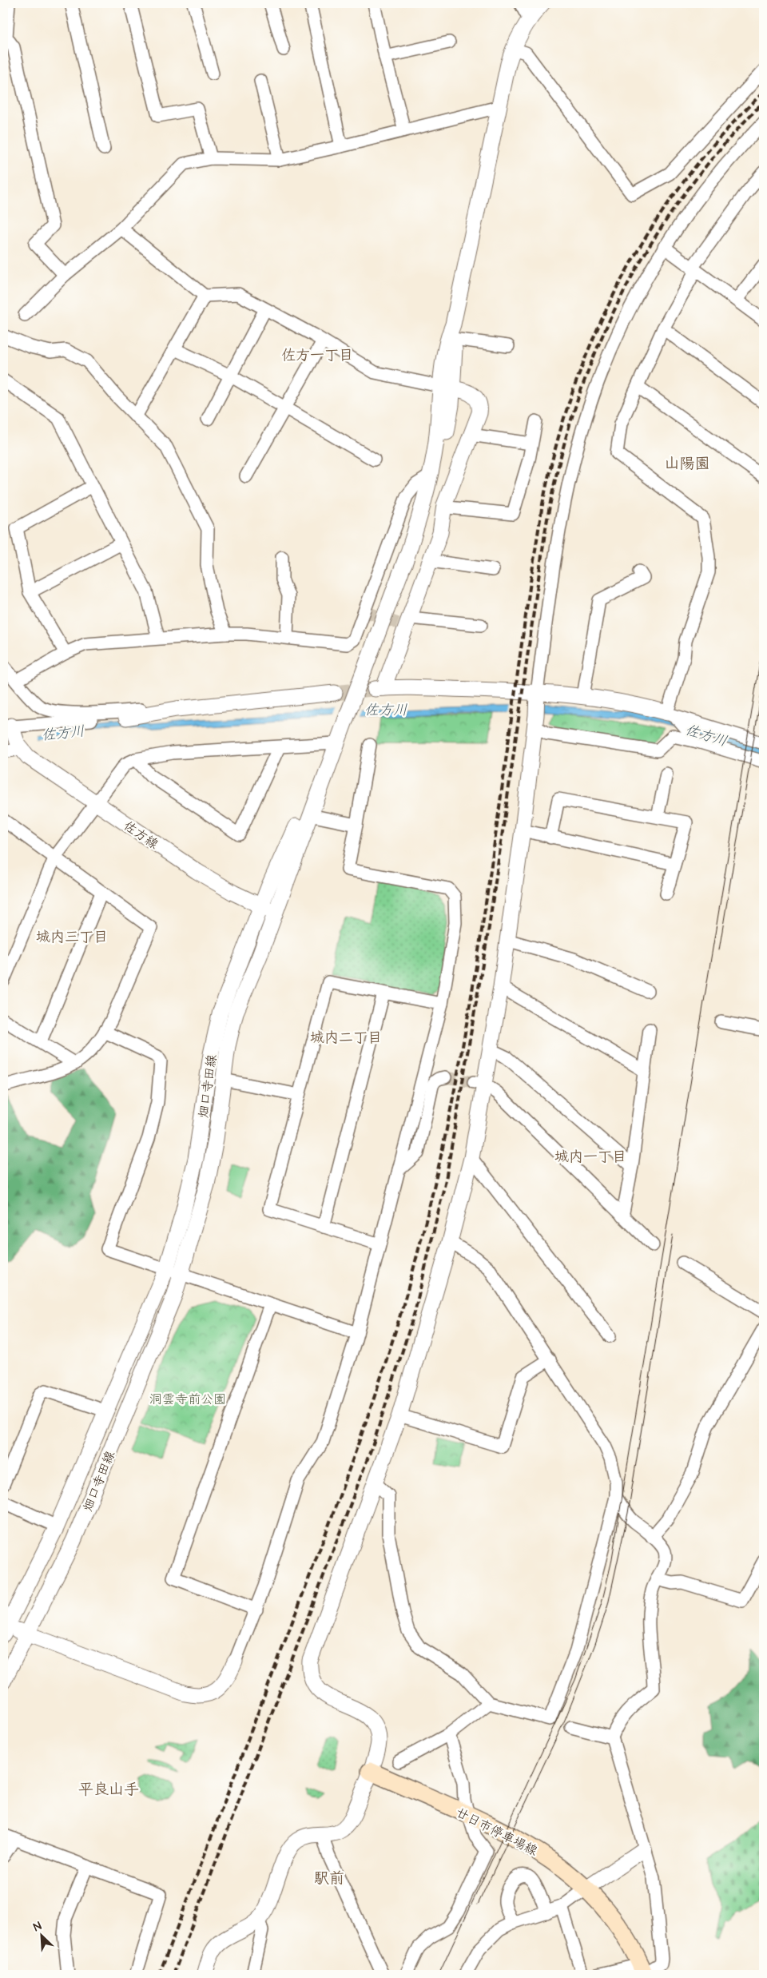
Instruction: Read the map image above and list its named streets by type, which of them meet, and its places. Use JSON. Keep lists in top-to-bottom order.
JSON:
{
  "streets": {
    "main road": ["廿日市停車場線"],
    "street": ["佐方線", "畑口寺田線"]
  },
  "crossings": [
    ["佐方線", "畑口寺田線"]
  ],
  "districts": [
    "佐方一丁目",
    "山陽園",
    "城内三丁目",
    "城内二丁目",
    "城内一丁目",
    "平良山手",
    "駅前"
  ],
  "water": ["佐方川"],
  "parks": ["洞雲寺前公園"],
  "north": "top left"
}
